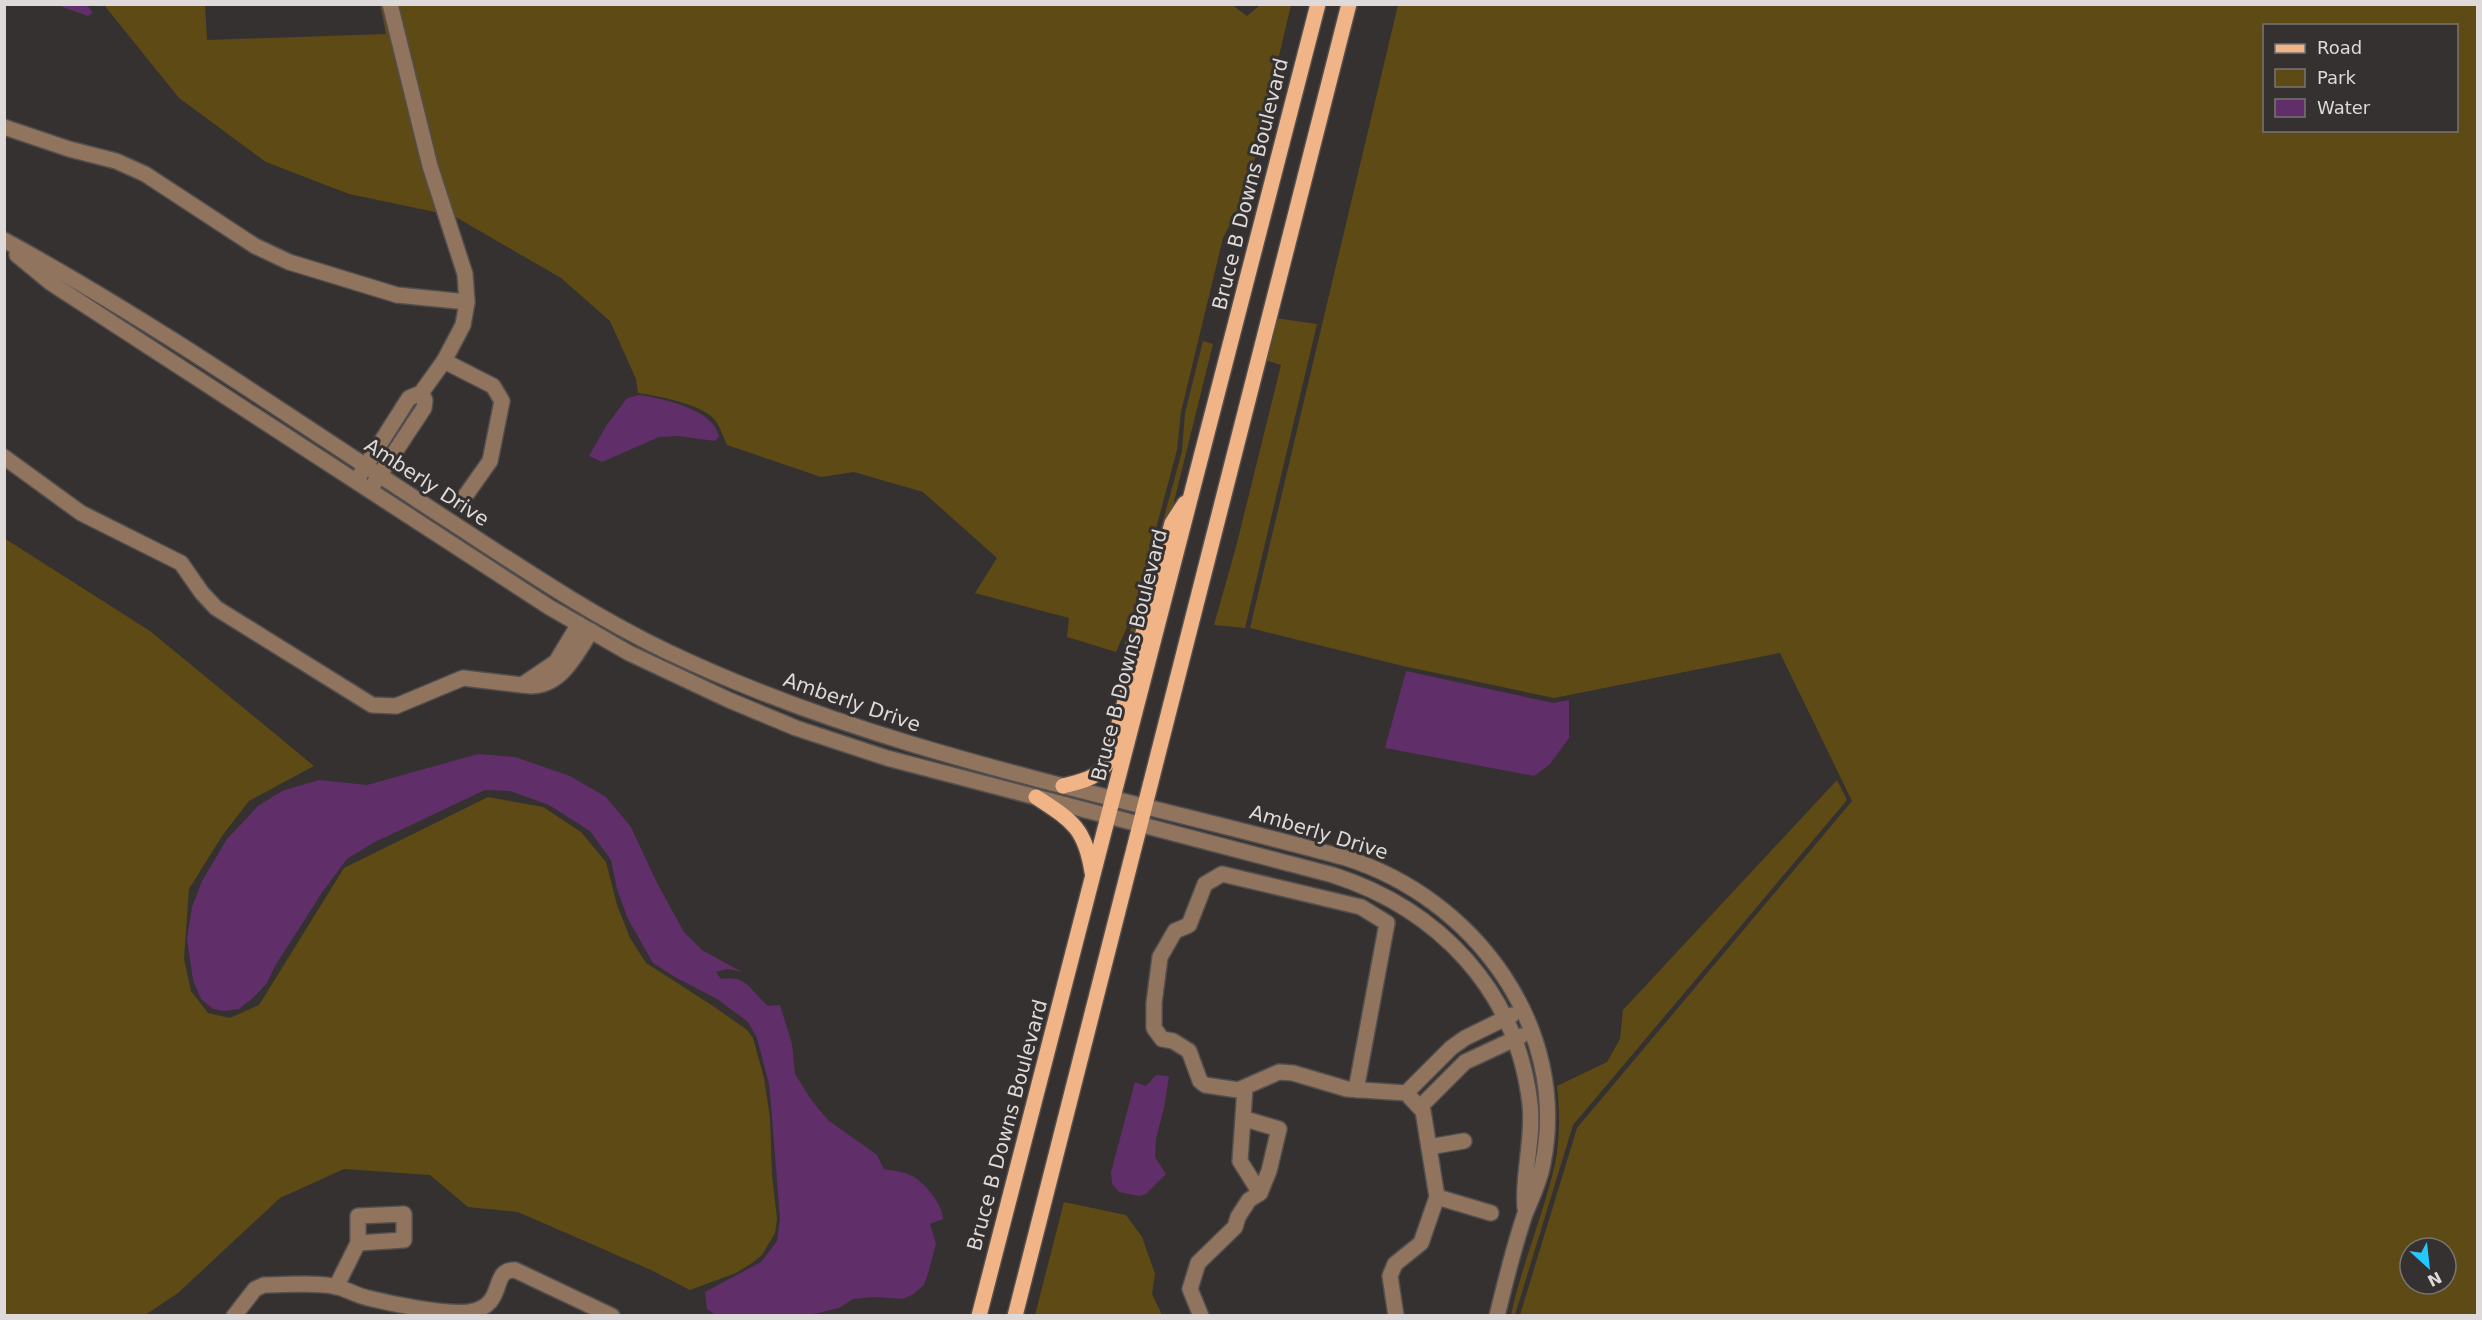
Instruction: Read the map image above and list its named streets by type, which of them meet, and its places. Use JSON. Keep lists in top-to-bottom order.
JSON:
{
  "streets": {
    "main road": ["Bruce B Downs Boulevard"],
    "street": ["Amberly Drive"]
  },
  "crossings": [
    ["Bruce B Downs Boulevard", "Amberly Drive"]
  ],
  "legend": ["Road", "Park", "Water"],
  "north": "bottom right"
}
